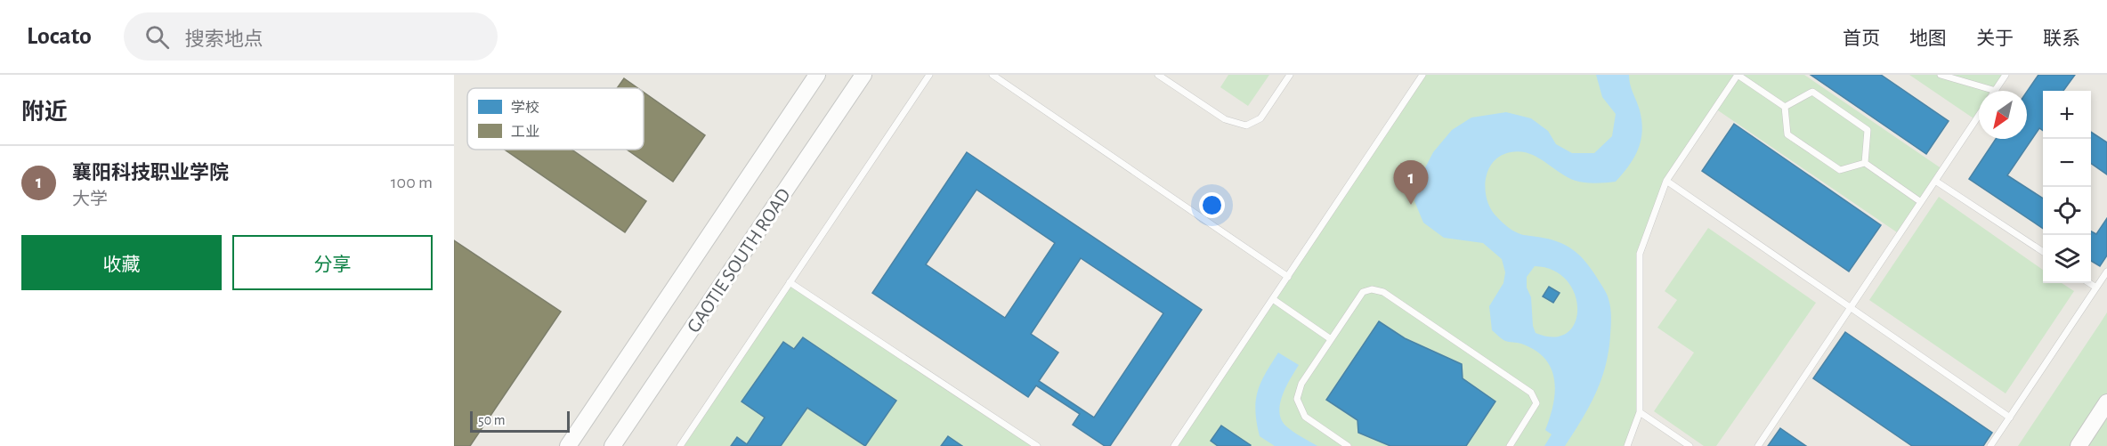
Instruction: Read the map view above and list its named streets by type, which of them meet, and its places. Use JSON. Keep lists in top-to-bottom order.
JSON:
{
  "streets": {
    "main road": ["GAOTIE SOUTH ROAD"]
  },
  "legend": ["学校", "工业"],
  "scale_bar": "50 m",
  "north": "bottom left",
  "page": {
    "header": "Locato",
    "search": "搜索地点",
    "nav": [
      "首页",
      "地图",
      "关于",
      "联系"
    ],
    "heading": "附近",
    "map_buttons": ["+", "−"],
    "list": [
      {
        "mark": "1",
        "name": "襄阳科技职业学院",
        "note": "大学",
        "value": "100 m"
      }
    ],
    "pins": "1",
    "buttons": ["收藏", "分享"],
    "scale": "50 m"
  }
}
